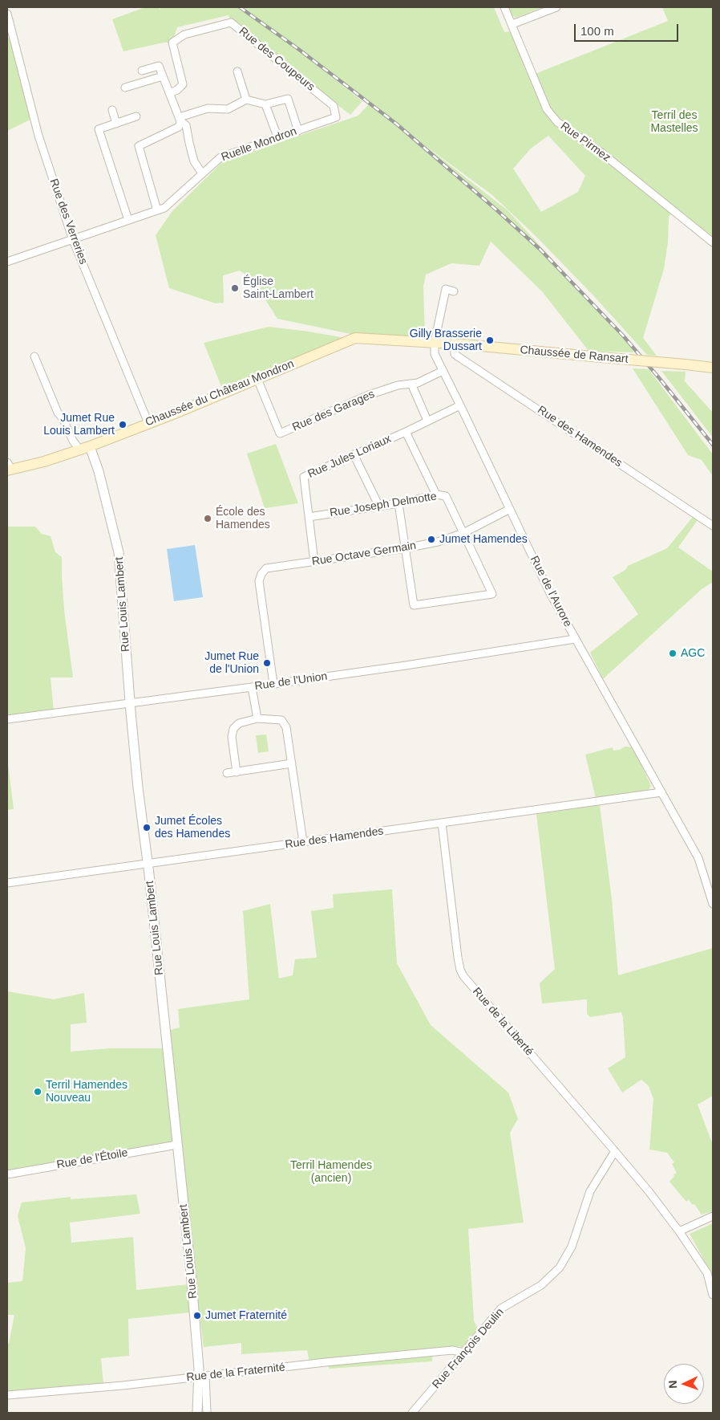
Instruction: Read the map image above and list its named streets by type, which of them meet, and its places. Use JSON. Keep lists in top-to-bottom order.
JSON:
{
  "streets": {
    "main road": ["Chaussée de Ransart", "Chaussée du Château Mondron"],
    "street": [
      "Rue des Coupeurs",
      "Rue Pirmez",
      "Ruelle Mondron",
      "Rue des Verreries",
      "Rue des Garages",
      "Rue des Hamendes",
      "Rue Jules Loriaux",
      "Rue Joseph Delmotte",
      "Rue Octave Germain",
      "Rue de l'Aurore",
      "Rue Louis Lambert",
      "Rue de l'Union",
      "Rue de la Liberté",
      "Rue de l'Étoile",
      "Rue François Deulin",
      "Rue de la Fraternité"
    ]
  },
  "crossings": [
    ["Rue des Coupeurs", "Ruelle Mondron"],
    ["Ruelle Mondron", "Rue des Verreries"],
    ["Rue des Verreries", "Chaussée du Château Mondron"],
    ["Chaussée de Ransart", "Chaussée du Château Mondron"],
    ["Chaussée de Ransart", "Rue des Hamendes"],
    ["Chaussée de Ransart", "Rue de l'Aurore"],
    ["Chaussée du Château Mondron", "Rue des Garages"],
    ["Chaussée du Château Mondron", "Rue de l'Aurore"],
    ["Chaussée du Château Mondron", "Rue Louis Lambert"],
    ["Rue des Garages", "Rue de l'Aurore"],
    ["Rue des Hamendes", "Rue de l'Aurore"],
    ["Rue des Hamendes", "Rue Louis Lambert"],
    ["Rue des Hamendes", "Rue de la Liberté"],
    ["Rue Jules Loriaux", "Rue Joseph Delmotte"],
    ["Rue Jules Loriaux", "Rue Octave Germain"],
    ["Rue Jules Loriaux", "Rue de l'Aurore"],
    ["Rue Joseph Delmotte", "Rue Octave Germain"],
    ["Rue Octave Germain", "Rue de l'Aurore"],
    ["Rue Octave Germain", "Rue de l'Union"],
    ["Rue de l'Aurore", "Rue de l'Union"],
    ["Rue Louis Lambert", "Rue de l'Union"],
    ["Rue Louis Lambert", "Rue de l'Étoile"],
    ["Rue Louis Lambert", "Rue de la Fraternité"],
    ["Rue de la Liberté", "Rue François Deulin"],
    ["Rue François Deulin", "Rue de la Fraternité"]
  ],
  "parks": ["Terril des Mastelles", "Terril Hamendes (ancien)"],
  "places": [
    "Église Saint-Lambert",
    "Gilly Brasserie Dussart",
    "Jumet Rue Louis Lambert",
    "École des Hamendes",
    "Jumet Hamendes",
    "AGC",
    "Jumet Rue de l'Union",
    "Jumet Écoles des Hamendes",
    "Terril Hamendes Nouveau",
    "Jumet Fraternité"
  ],
  "scale_bar": "100 m",
  "north": "left"
}
